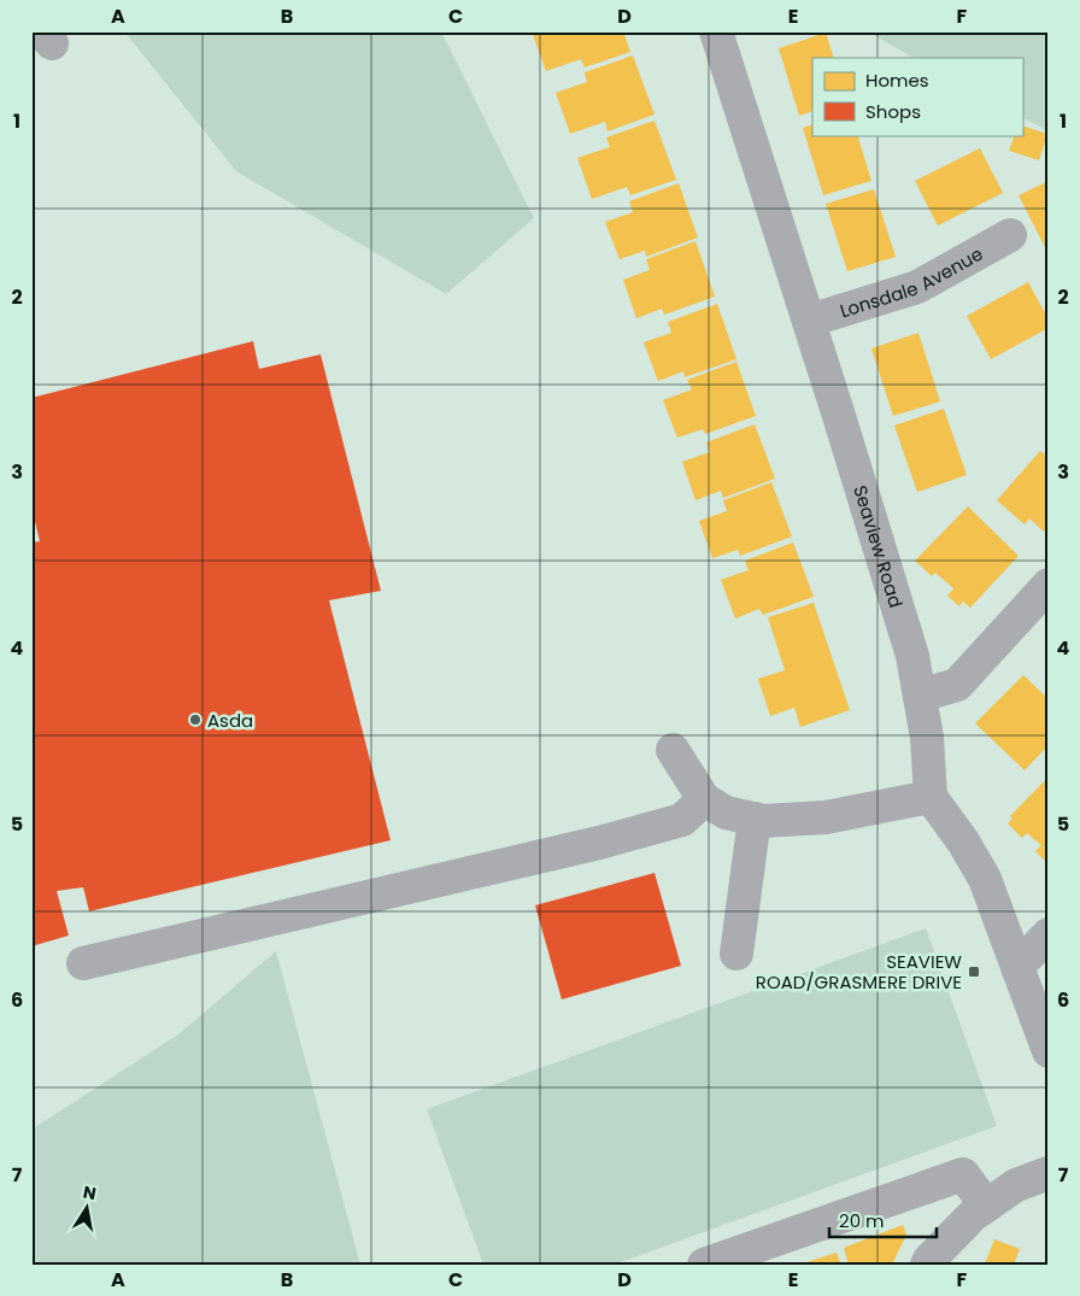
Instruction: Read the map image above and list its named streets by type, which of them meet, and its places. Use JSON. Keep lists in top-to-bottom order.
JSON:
{
  "streets": {
    "street": ["Lonsdale Avenue", "Seaview Road"]
  },
  "crossings": [
    ["Lonsdale Avenue", "Seaview Road"]
  ],
  "places": {
    "other": ["Asda"],
    "transit": ["SEAVIEW ROAD/GRASMERE DRIVE"]
  },
  "legend": ["Homes", "Shops"],
  "scale_bar": "20 m",
  "north": "top",
  "grid": {
    "columns": [
      "A",
      "B",
      "C",
      "D",
      "E",
      "F"
    ],
    "rows": [
      "1",
      "2",
      "3",
      "4",
      "5",
      "6",
      "7"
    ]
  }
}
